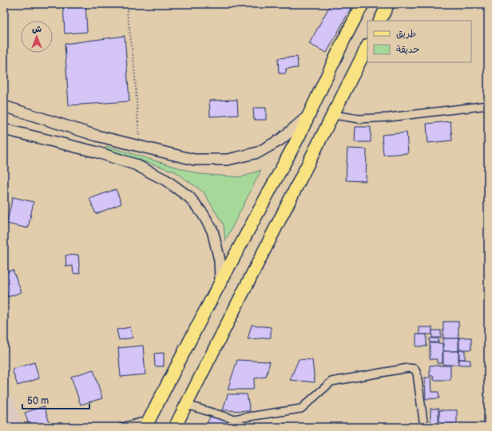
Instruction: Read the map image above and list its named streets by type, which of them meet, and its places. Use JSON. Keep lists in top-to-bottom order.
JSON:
{
  "legend": ["طريق", "حديقة"],
  "scale_bar": "50 m",
  "north": "top"
}
